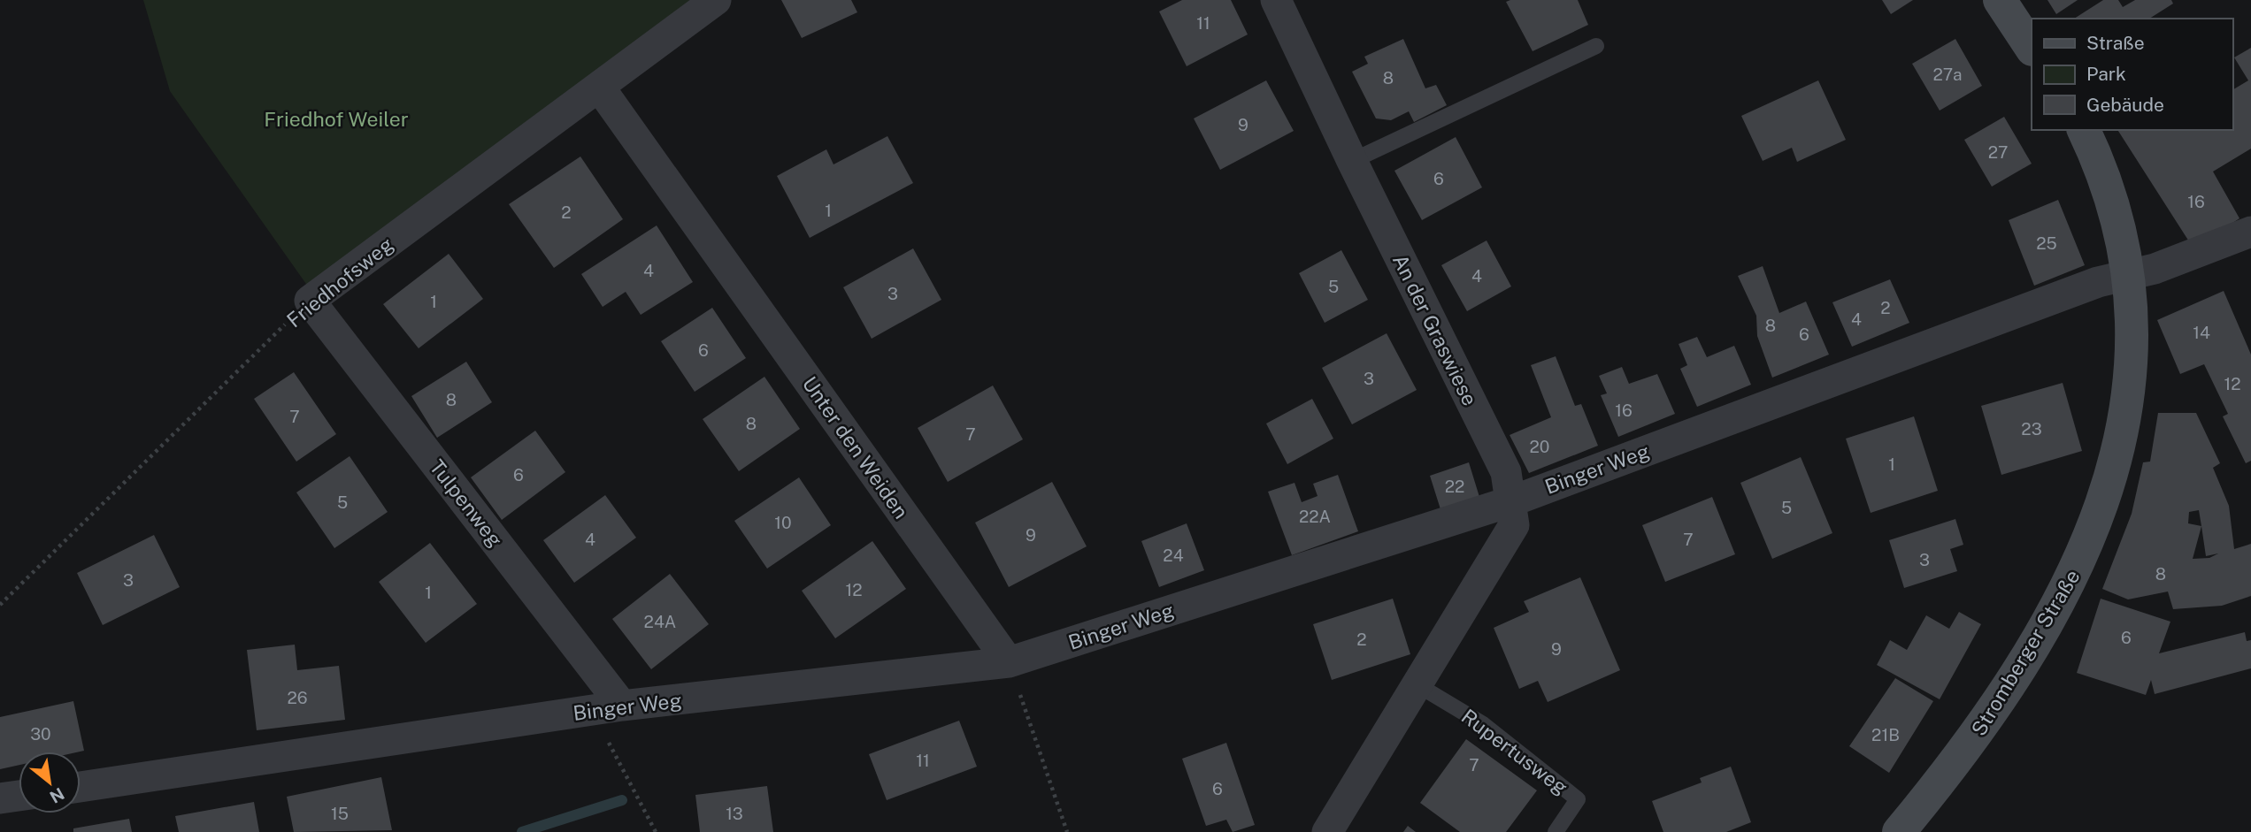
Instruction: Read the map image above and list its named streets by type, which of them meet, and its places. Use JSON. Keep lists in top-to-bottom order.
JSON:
{
  "streets": {
    "main road": ["Stromberger Straße"],
    "street": [
      "Friedhofsweg",
      "An der Graswiese",
      "Unter den Weiden",
      "Binger Weg",
      "Tulpenweg"
    ],
    "lane": ["Rupertusweg"]
  },
  "crossings": [
    ["Friedhofsweg", "Unter den Weiden"],
    ["Friedhofsweg", "Tulpenweg"],
    ["An der Graswiese", "Binger Weg"],
    ["Unter den Weiden", "Binger Weg"],
    ["Binger Weg", "Tulpenweg"],
    ["Binger Weg", "Stromberger Straße"]
  ],
  "parks": ["Friedhof Weiler"],
  "house_numbers": [
    "11",
    "27a",
    "8",
    "9",
    "27",
    "6",
    "16",
    "1",
    "2",
    "25",
    "4",
    "4",
    "5",
    "3",
    "1",
    "2",
    "4",
    "8",
    "14",
    "6",
    "6",
    "3",
    "12",
    "8",
    "16",
    "7",
    "8",
    "23",
    "7",
    "20",
    "1",
    "6",
    "22",
    "5",
    "5",
    "22A",
    "10",
    "9",
    "4",
    "7",
    "24",
    "3",
    "8",
    "3",
    "12",
    "1",
    "24A",
    "6",
    "2",
    "9",
    "26",
    "30",
    "21B",
    "11",
    "7",
    "6",
    "15",
    "13"
  ],
  "legend": ["Straße", "Park", "Gebäude"],
  "north": "bottom right"
}
